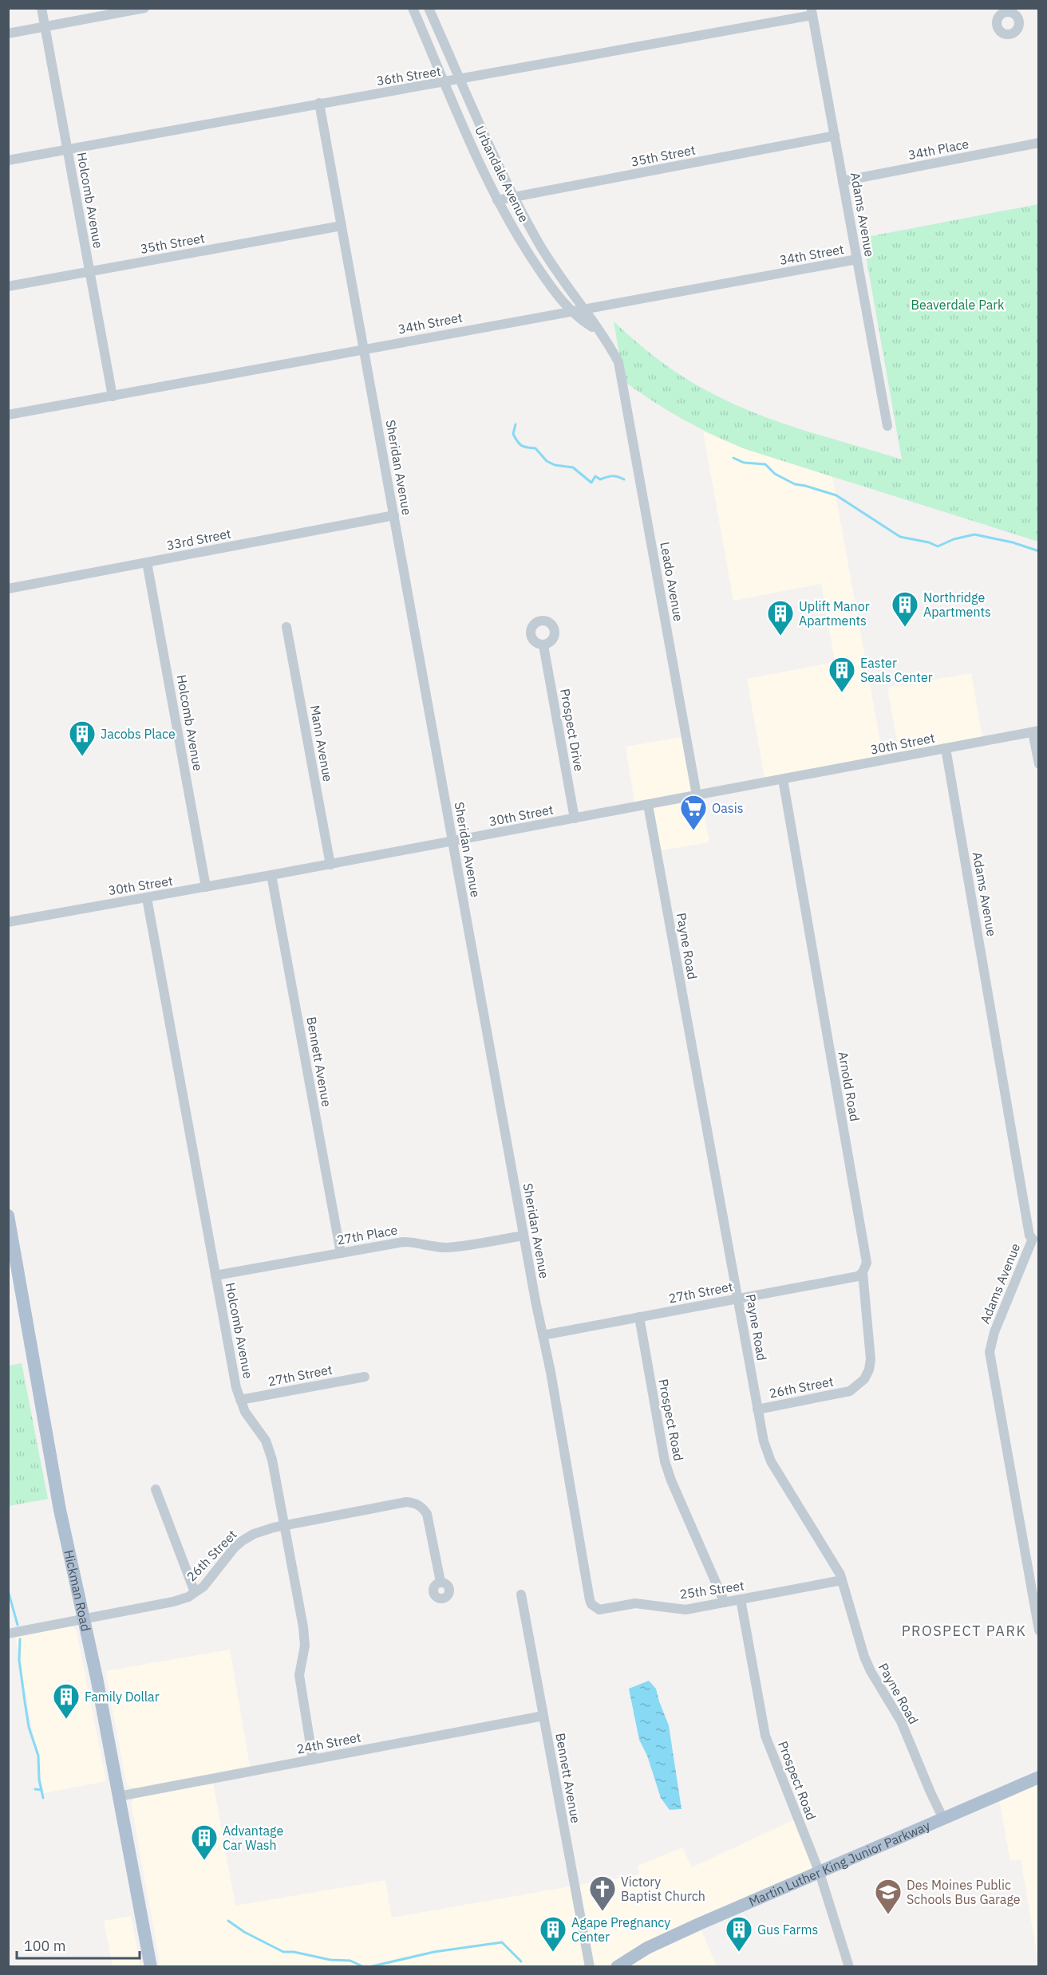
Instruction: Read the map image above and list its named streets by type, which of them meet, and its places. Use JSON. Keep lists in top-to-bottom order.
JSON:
{
  "streets": {
    "main road": ["Hickman Road", "Martin Luther King Junior Parkway"],
    "street": [
      "36th Street",
      "34th Place",
      "35th Street",
      "Urbandale Avenue",
      "Holcomb Avenue",
      "Adams Avenue",
      "34th Street",
      "Sheridan Avenue",
      "33rd Street",
      "Leado Avenue",
      "Prospect Drive",
      "Mann Avenue",
      "30th Street",
      "Payne Road",
      "Bennett Avenue",
      "Arnold Road",
      "27th Place",
      "27th Street",
      "26th Street",
      "Prospect Road",
      "25th Street",
      "24th Street"
    ]
  },
  "crossings": [
    ["36th Street", "Urbandale Avenue"],
    ["36th Street", "Holcomb Avenue"],
    ["36th Street", "Adams Avenue"],
    ["36th Street", "Sheridan Avenue"],
    ["34th Place", "Adams Avenue"],
    ["35th Street", "Urbandale Avenue"],
    ["35th Street", "Holcomb Avenue"],
    ["35th Street", "Adams Avenue"],
    ["35th Street", "Sheridan Avenue"],
    ["Urbandale Avenue", "34th Street"],
    ["Urbandale Avenue", "Leado Avenue"],
    ["Holcomb Avenue", "34th Street"],
    ["Holcomb Avenue", "33rd Street"],
    ["Holcomb Avenue", "30th Street"],
    ["Holcomb Avenue", "27th Place"],
    ["Holcomb Avenue", "27th Street"],
    ["Holcomb Avenue", "26th Street"],
    ["Holcomb Avenue", "24th Street"],
    ["Adams Avenue", "34th Street"],
    ["Adams Avenue", "30th Street"],
    ["34th Street", "Sheridan Avenue"],
    ["Sheridan Avenue", "33rd Street"],
    ["Sheridan Avenue", "30th Street"],
    ["Sheridan Avenue", "27th Place"],
    ["Sheridan Avenue", "27th Street"],
    ["Sheridan Avenue", "25th Street"],
    ["Leado Avenue", "30th Street"],
    ["Prospect Drive", "30th Street"],
    ["Mann Avenue", "30th Street"],
    ["30th Street", "Payne Road"],
    ["30th Street", "Bennett Avenue"],
    ["30th Street", "Arnold Road"],
    ["Payne Road", "27th Street"],
    ["Payne Road", "26th Street"],
    ["Payne Road", "25th Street"],
    ["Payne Road", "Martin Luther King Junior Parkway"],
    ["Bennett Avenue", "27th Place"],
    ["Bennett Avenue", "24th Street"],
    ["Arnold Road", "27th Street"],
    ["Arnold Road", "26th Street"],
    ["27th Street", "Prospect Road"],
    ["26th Street", "Hickman Road"],
    ["Prospect Road", "25th Street"],
    ["Prospect Road", "Martin Luther King Junior Parkway"],
    ["Hickman Road", "24th Street"]
  ],
  "districts": ["PROSPECT PARK"],
  "parks": ["Beaverdale Park"],
  "places": {
    "building": [
      "Northridge Apartments",
      "Uplift Manor Apartments",
      "Easter Seals Center",
      "Jacobs Place",
      "Family Dollar",
      "Advantage Car Wash",
      "Agape Pregnancy Center",
      "Gus Farms"
    ],
    "supermarket": ["Oasis"],
    "church": ["Victory Baptist Church"],
    "school or university": ["Des Moines Public Schools Bus Garage"]
  },
  "scale_bar": "100 m"
}
